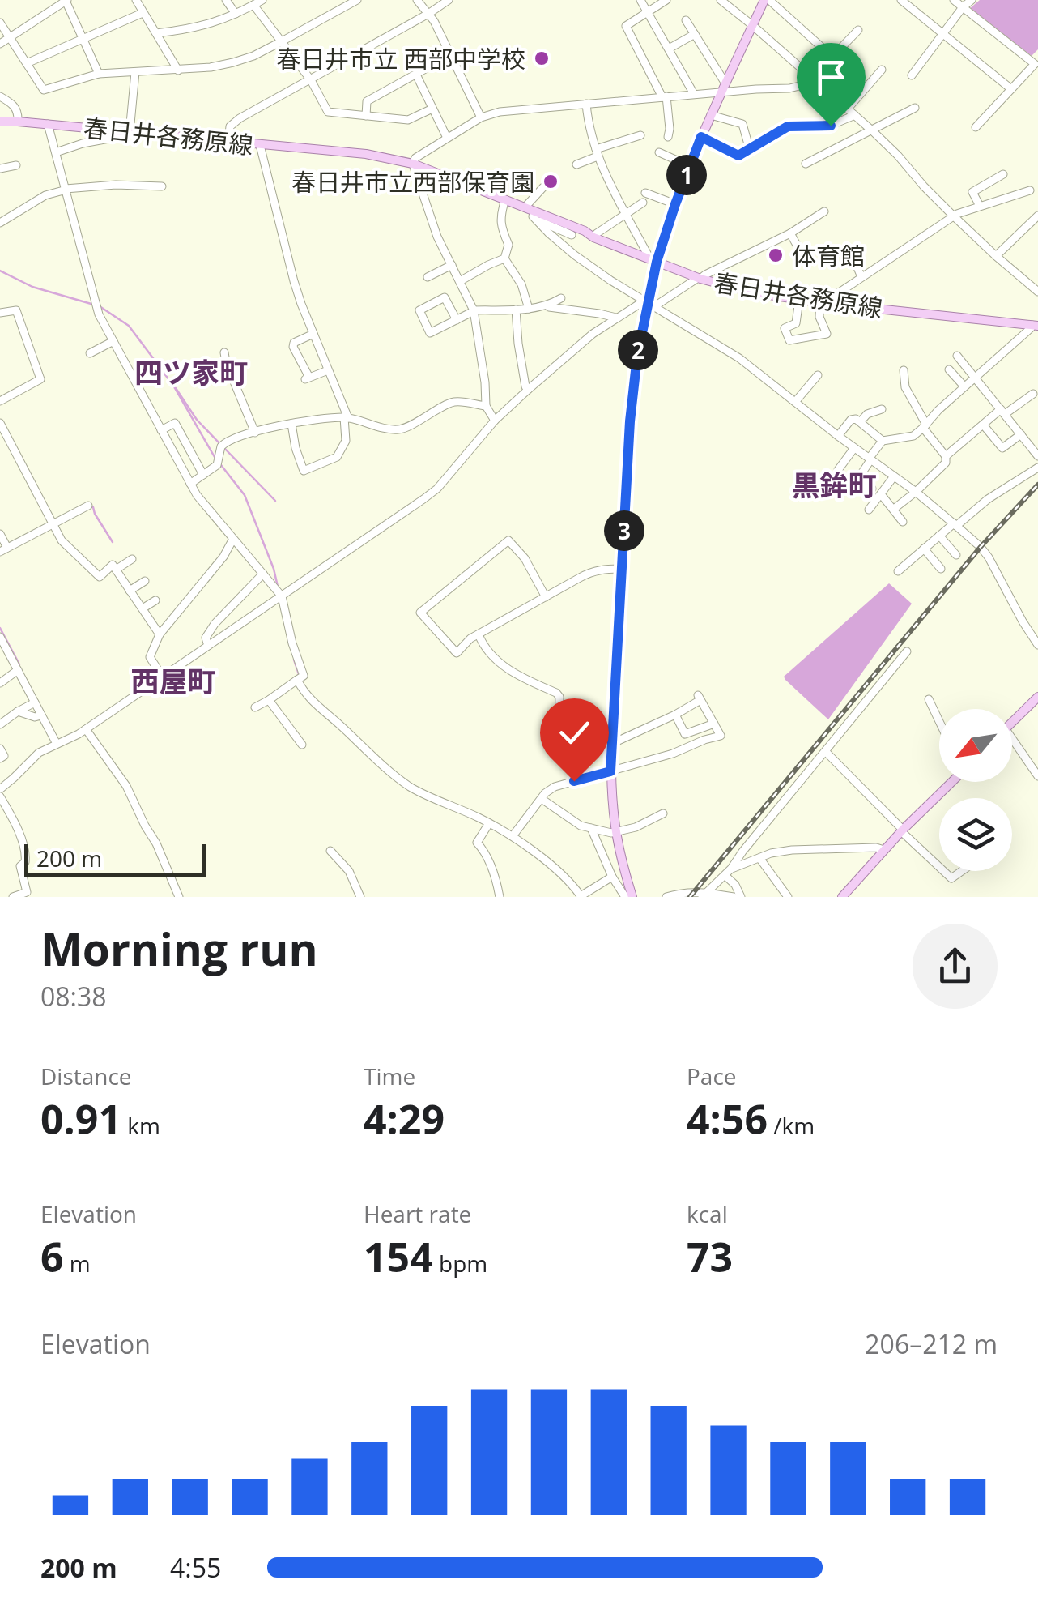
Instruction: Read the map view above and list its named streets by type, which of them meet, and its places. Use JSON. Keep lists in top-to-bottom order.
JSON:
{
  "streets": {
    "main road": ["春日井各務原線"]
  },
  "districts": ["四ツ家町", "黒鉾町", "西屋町"],
  "places": ["春日井市立 西部中学校", "春日井市立西部保育園", "体育館"],
  "scale_bar": "200 m",
  "north": "bottom left",
  "page": {
    "pins": ["1", "2", "3"],
    "scale": "200 m",
    "heading": ["Morning run", "08:38"],
    "stats": [
      ["Distance", "0.91 km"],
      ["Time", "4:29"],
      ["Pace", "4:56 /km"],
      ["Elevation", "6 m"],
      ["Heart rate", "154 bpm"],
      ["kcal", "73"]
    ],
    "chart": ["Elevation", "206–212 m"],
    "list": [
      {
        "name": "200 m",
        "note": "4:55"
      }
    ]
  }
}
